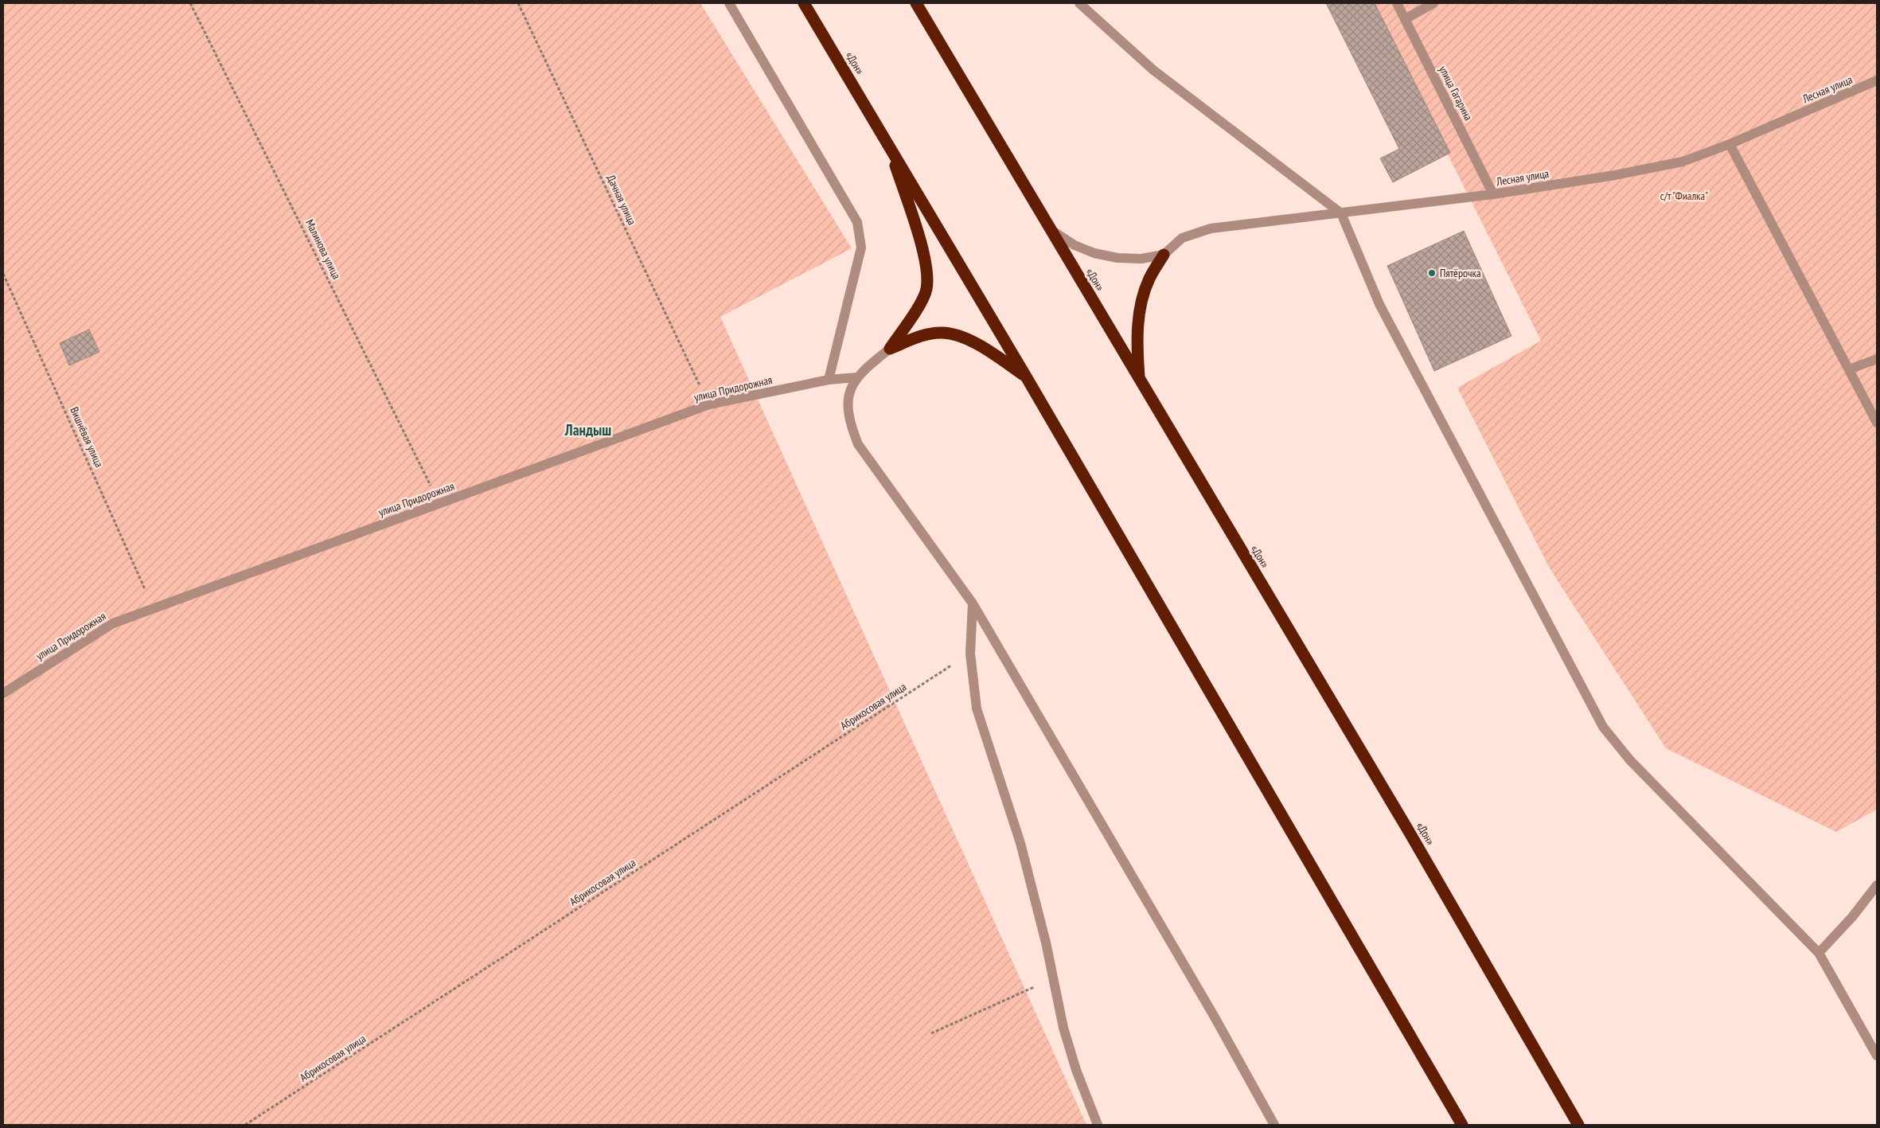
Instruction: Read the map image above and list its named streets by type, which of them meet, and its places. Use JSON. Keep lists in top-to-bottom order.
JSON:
{
  "streets": {
    "highway": ["«Дон»"],
    "street": ["Лесная улица", "улица Гагарина", "улица Придорожная"],
    "path": [
      "Дачная улица",
      "Малинова улица",
      "Вишнёвая улица",
      "Абрикосовая улица"
    ]
  },
  "crossings": [
    ["Лесная улица", "улица Гагарина"],
    ["Дачная улица", "улица Придорожная"],
    ["Малинова улица", "улица Придорожная"],
    ["улица Придорожная", "Вишнёвая улица"]
  ],
  "districts": ["Ландыш"],
  "parks": ["с/т \"Фиалка\""],
  "places": ["Пятёрочка"]
}
